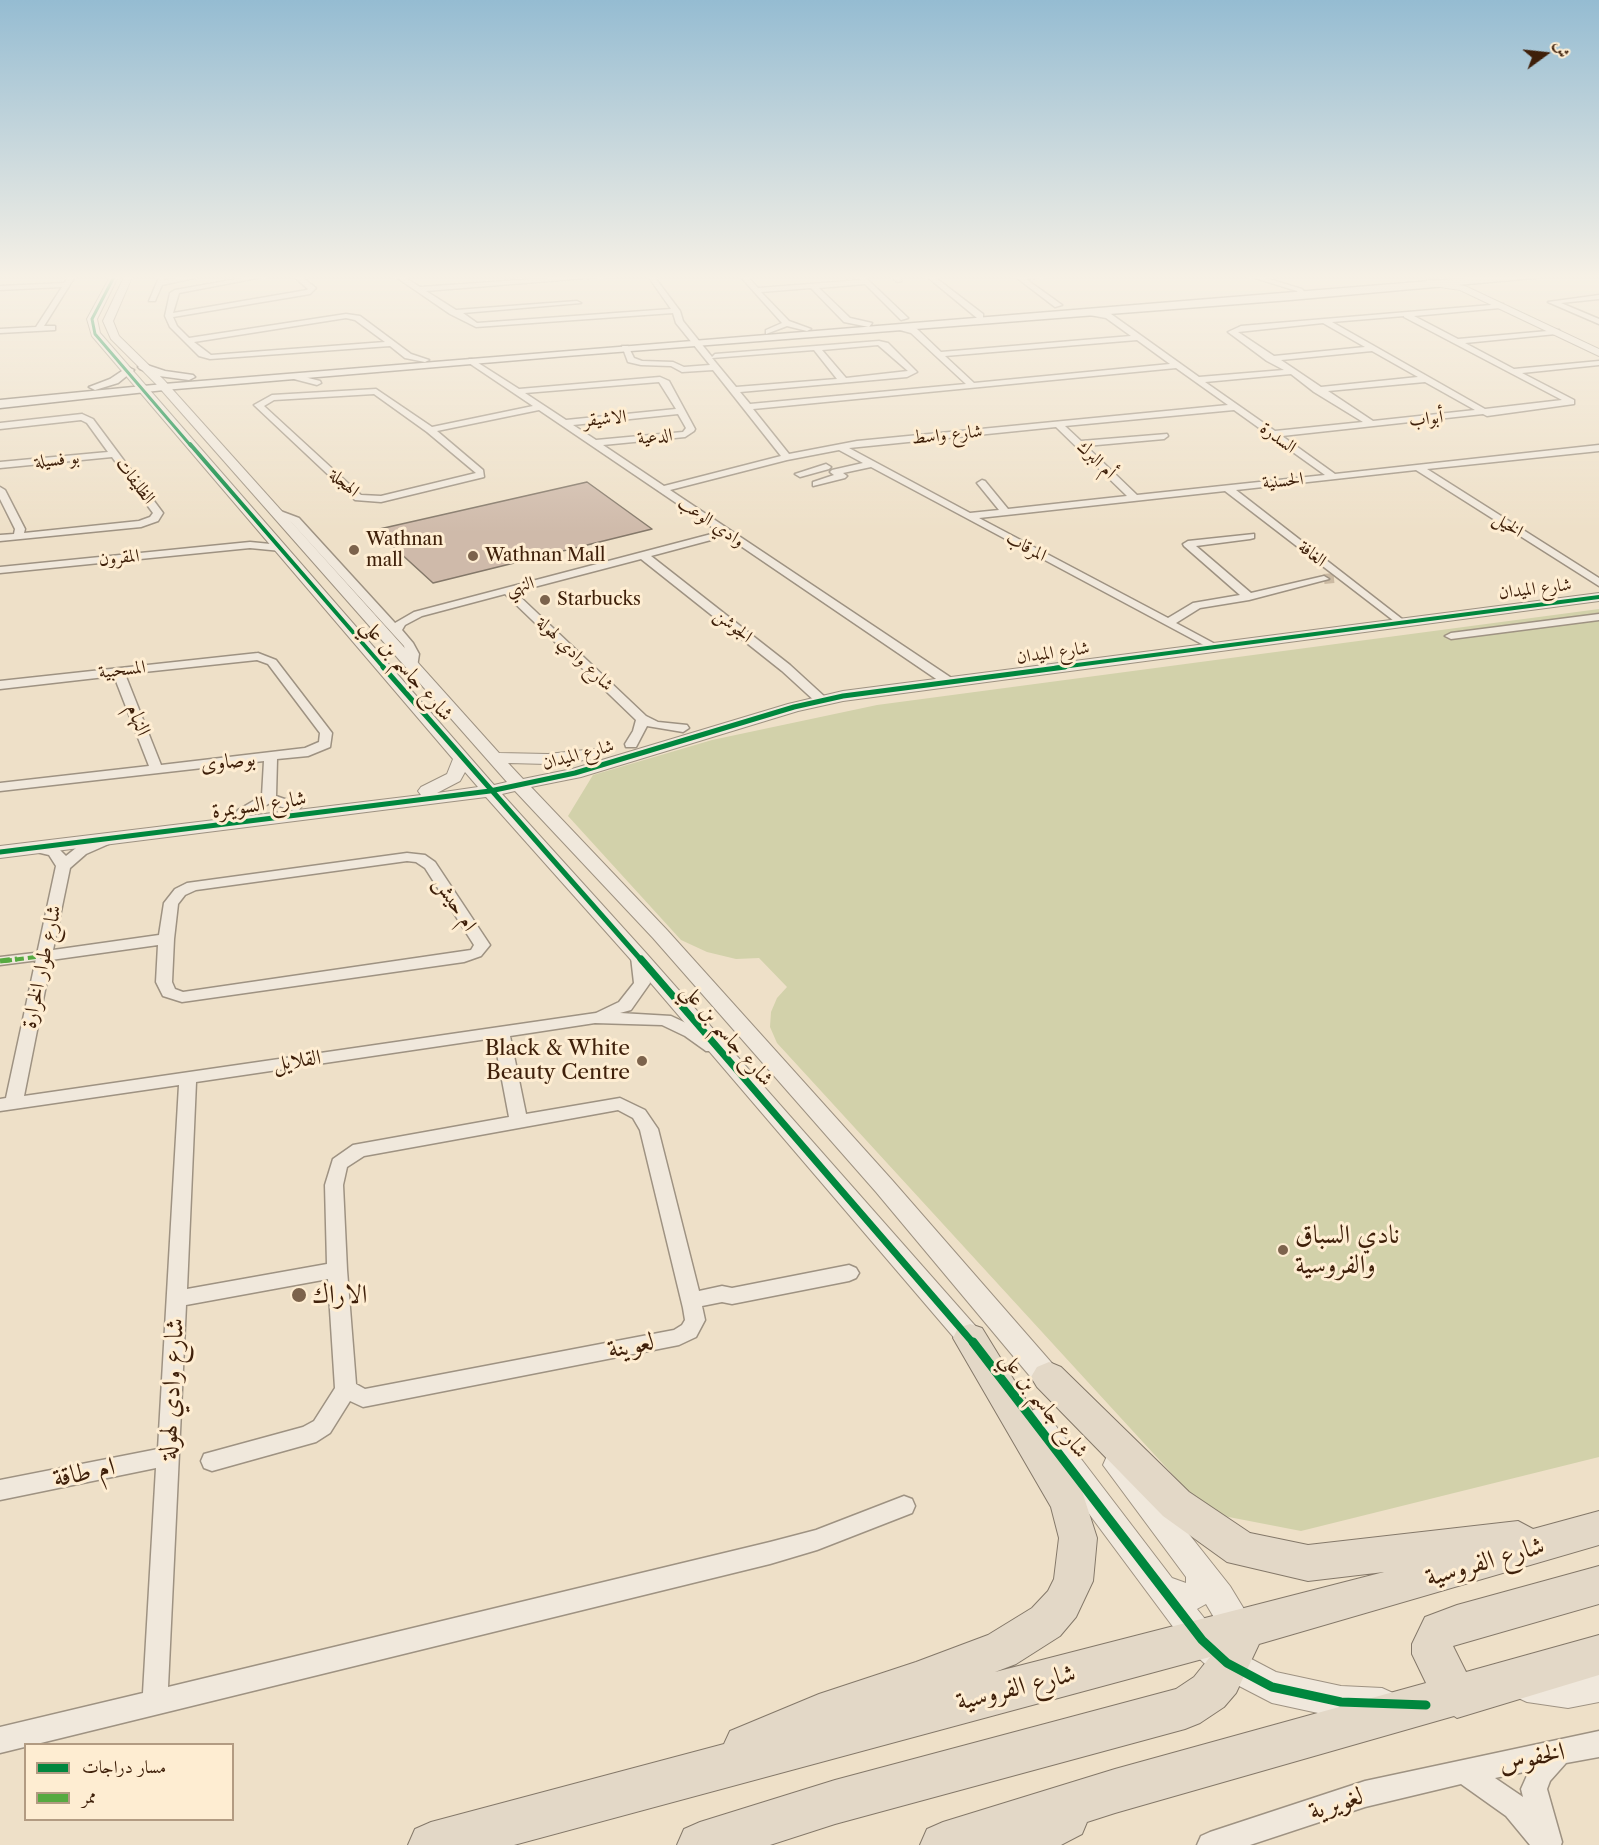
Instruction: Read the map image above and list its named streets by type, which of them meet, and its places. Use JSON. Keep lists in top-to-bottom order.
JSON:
{
  "streets": {
    "highway": ["شارع الفروسية"],
    "street": [
      "الاشيقر",
      "أبواب",
      "شارع واسط",
      "الدعية",
      "السدرة",
      "بو فسيلة",
      "أم البرك",
      "الظليفات",
      "الحسنية",
      "الهجلة",
      "وادي الوعب",
      "الخيل",
      "المرقاب",
      "الغافة",
      "المقرون",
      "النهي",
      "شارع الميدان",
      "الجوشن",
      "شارع وادي لهولة",
      "المسحبية",
      "شارع جاسم بن علي",
      "النهام",
      "بوصاوى",
      "شارع السويمرة",
      "ام حيش",
      "شارع طوار الخرارة",
      "القلايل",
      "لعوينة",
      "ام طاقة",
      "الخفوس",
      "لغويرية"
    ]
  },
  "crossings": [
    ["الاشيقر", "الدعية"],
    ["الاشيقر", "وادي الوعب"],
    ["أبواب", "السدرة"],
    ["شارع واسط", "السدرة"],
    ["شارع واسط", "أم البرك"],
    ["شارع واسط", "وادي الوعب"],
    ["شارع واسط", "المرقاب"],
    ["الدعية", "وادي الوعب"],
    ["السدرة", "الحسنية"],
    ["بو فسيلة", "الظليفات"],
    ["أم البرك", "الحسنية"],
    ["الحسنية", "الخيل"],
    ["الحسنية", "المرقاب"],
    ["الحسنية", "الغافة"],
    ["وادي الوعب", "النهي"],
    ["وادي الوعب", "شارع الميدان"],
    ["المرقاب", "شارع الميدان"],
    ["الغافة", "شارع الميدان"],
    ["المقرون", "شارع جاسم بن علي"],
    ["النهي", "الجوشن"],
    ["النهي", "شارع وادي لهولة"],
    ["شارع الميدان", "الجوشن"],
    ["شارع الميدان", "شارع وادي لهولة"],
    ["شارع الميدان", "شارع جاسم بن علي"],
    ["شارع الميدان", "شارع السويمرة"],
    ["شارع وادي لهولة", "القلايل"],
    ["شارع وادي لهولة", "ام طاقة"],
    ["المسحبية", "النهام"],
    ["المسحبية", "بوصاوى"],
    ["شارع جاسم بن علي", "شارع السويمرة"],
    ["شارع جاسم بن علي", "القلايل"],
    ["شارع جاسم بن علي", "شارع الفروسية"],
    ["النهام", "بوصاوى"],
    ["شارع طوار الخرارة", "القلايل"],
    ["الخفوس", "لغويرية"]
  ],
  "places": [
    "Wathnan mall",
    "Wathnan Mall",
    "Starbucks",
    "Black & White Beauty Centre",
    "نادي السباق والفروسية",
    "الاراك"
  ],
  "legend": ["مسار دراجات", "ممر"],
  "north": "right"
}
